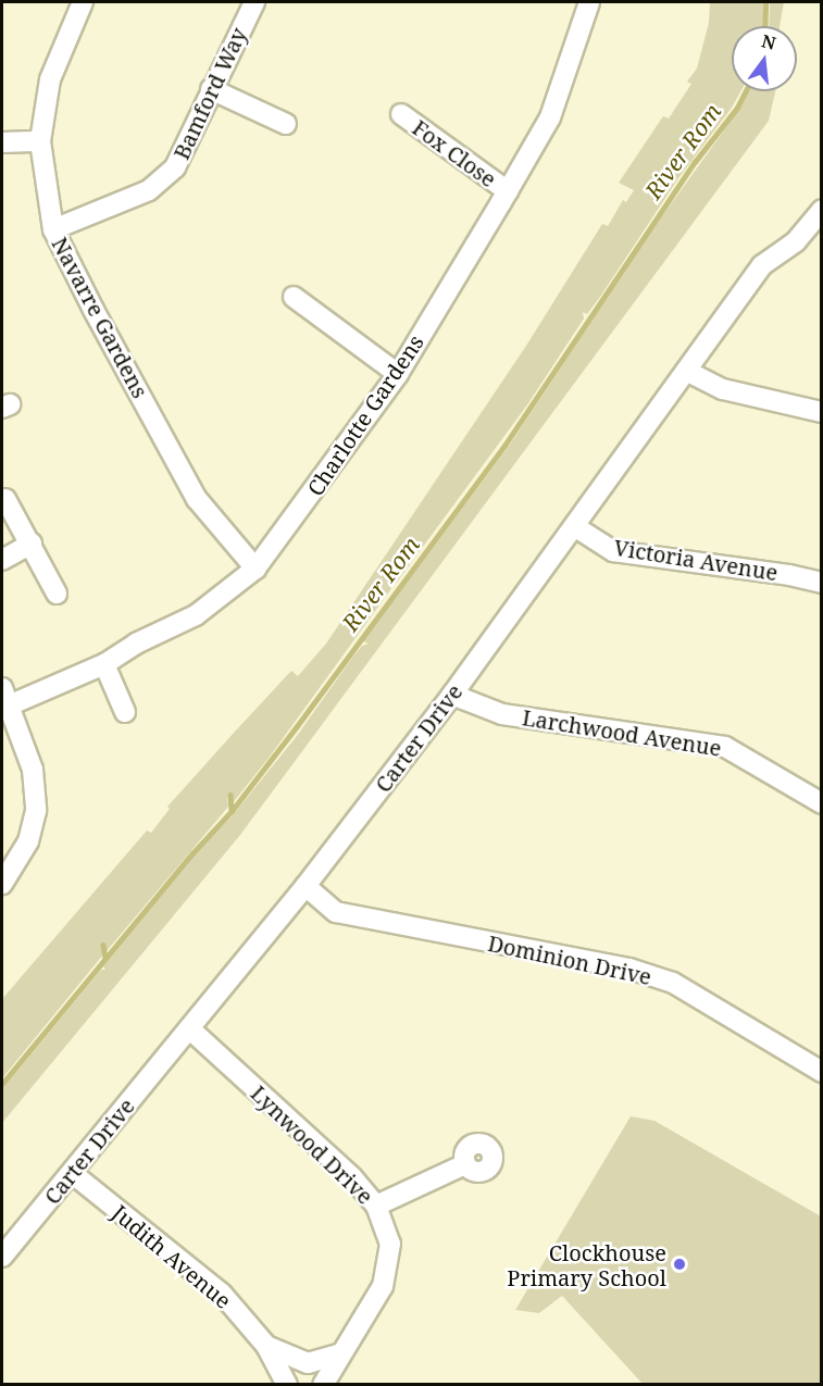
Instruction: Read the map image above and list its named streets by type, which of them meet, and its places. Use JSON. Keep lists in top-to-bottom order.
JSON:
{
  "streets": {
    "street": [
      "Bamford Way",
      "Fox Close",
      "Navarre Gardens",
      "Charlotte Gardens",
      "Victoria Avenue",
      "Larchwood Avenue",
      "Carter Drive",
      "Dominion Drive",
      "Lynwood Drive",
      "Judith Avenue"
    ]
  },
  "crossings": [
    ["Bamford Way", "Navarre Gardens"],
    ["Fox Close", "Charlotte Gardens"],
    ["Navarre Gardens", "Charlotte Gardens"],
    ["Victoria Avenue", "Carter Drive"],
    ["Larchwood Avenue", "Carter Drive"],
    ["Carter Drive", "Dominion Drive"],
    ["Carter Drive", "Lynwood Drive"],
    ["Carter Drive", "Judith Avenue"],
    ["Lynwood Drive", "Judith Avenue"]
  ],
  "water": ["River Rom"],
  "places": ["Clockhouse Primary School"],
  "north": "top"
}
